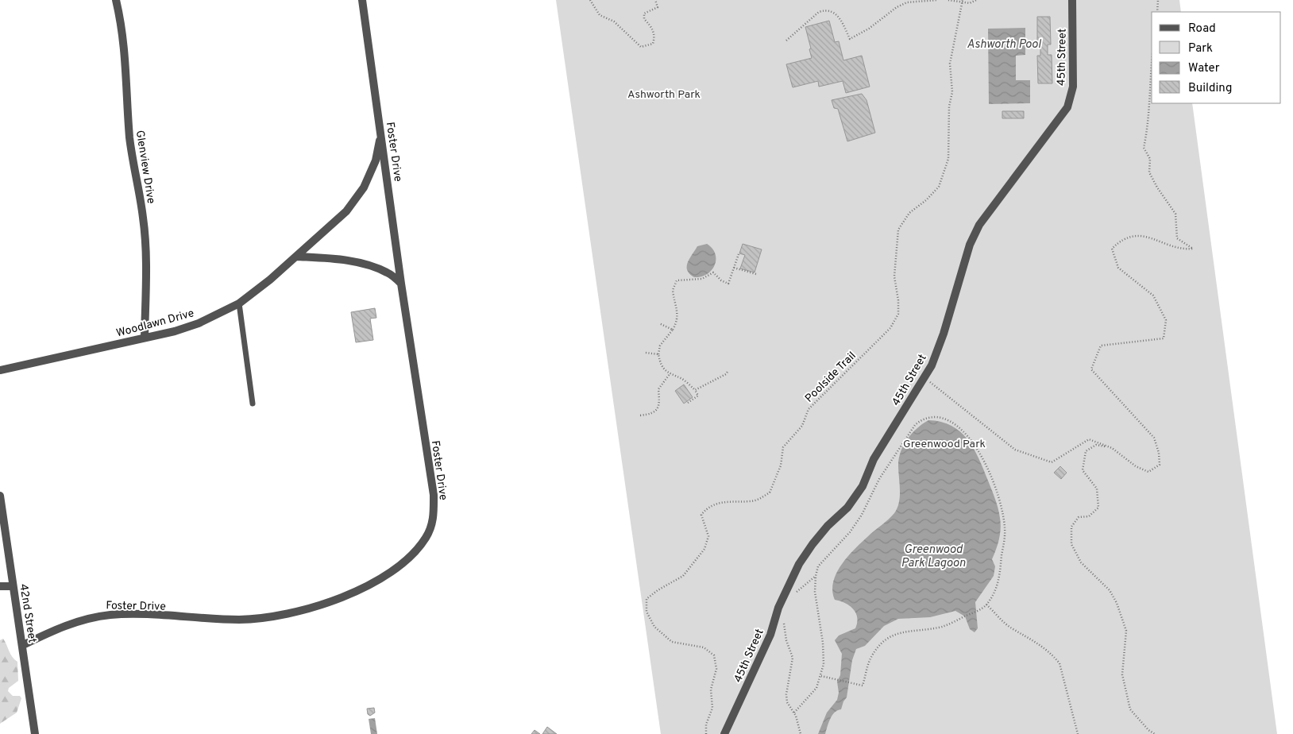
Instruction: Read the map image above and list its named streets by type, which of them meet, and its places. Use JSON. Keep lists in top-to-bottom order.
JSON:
{
  "streets": {
    "street": [
      "45th Street",
      "Foster Drive",
      "Glenview Drive",
      "Woodlawn Drive",
      "42nd Street"
    ],
    "path": ["Poolside Trail"]
  },
  "crossings": [
    ["Foster Drive", "Woodlawn Drive"],
    ["Foster Drive", "42nd Street"],
    ["Glenview Drive", "Woodlawn Drive"]
  ],
  "water": ["Ashworth Pool", "Greenwood Park Lagoon"],
  "parks": ["Ashworth Park", "Greenwood Park"],
  "legend": [
    "Road",
    "Park",
    "Water",
    "Building"
  ]
}
